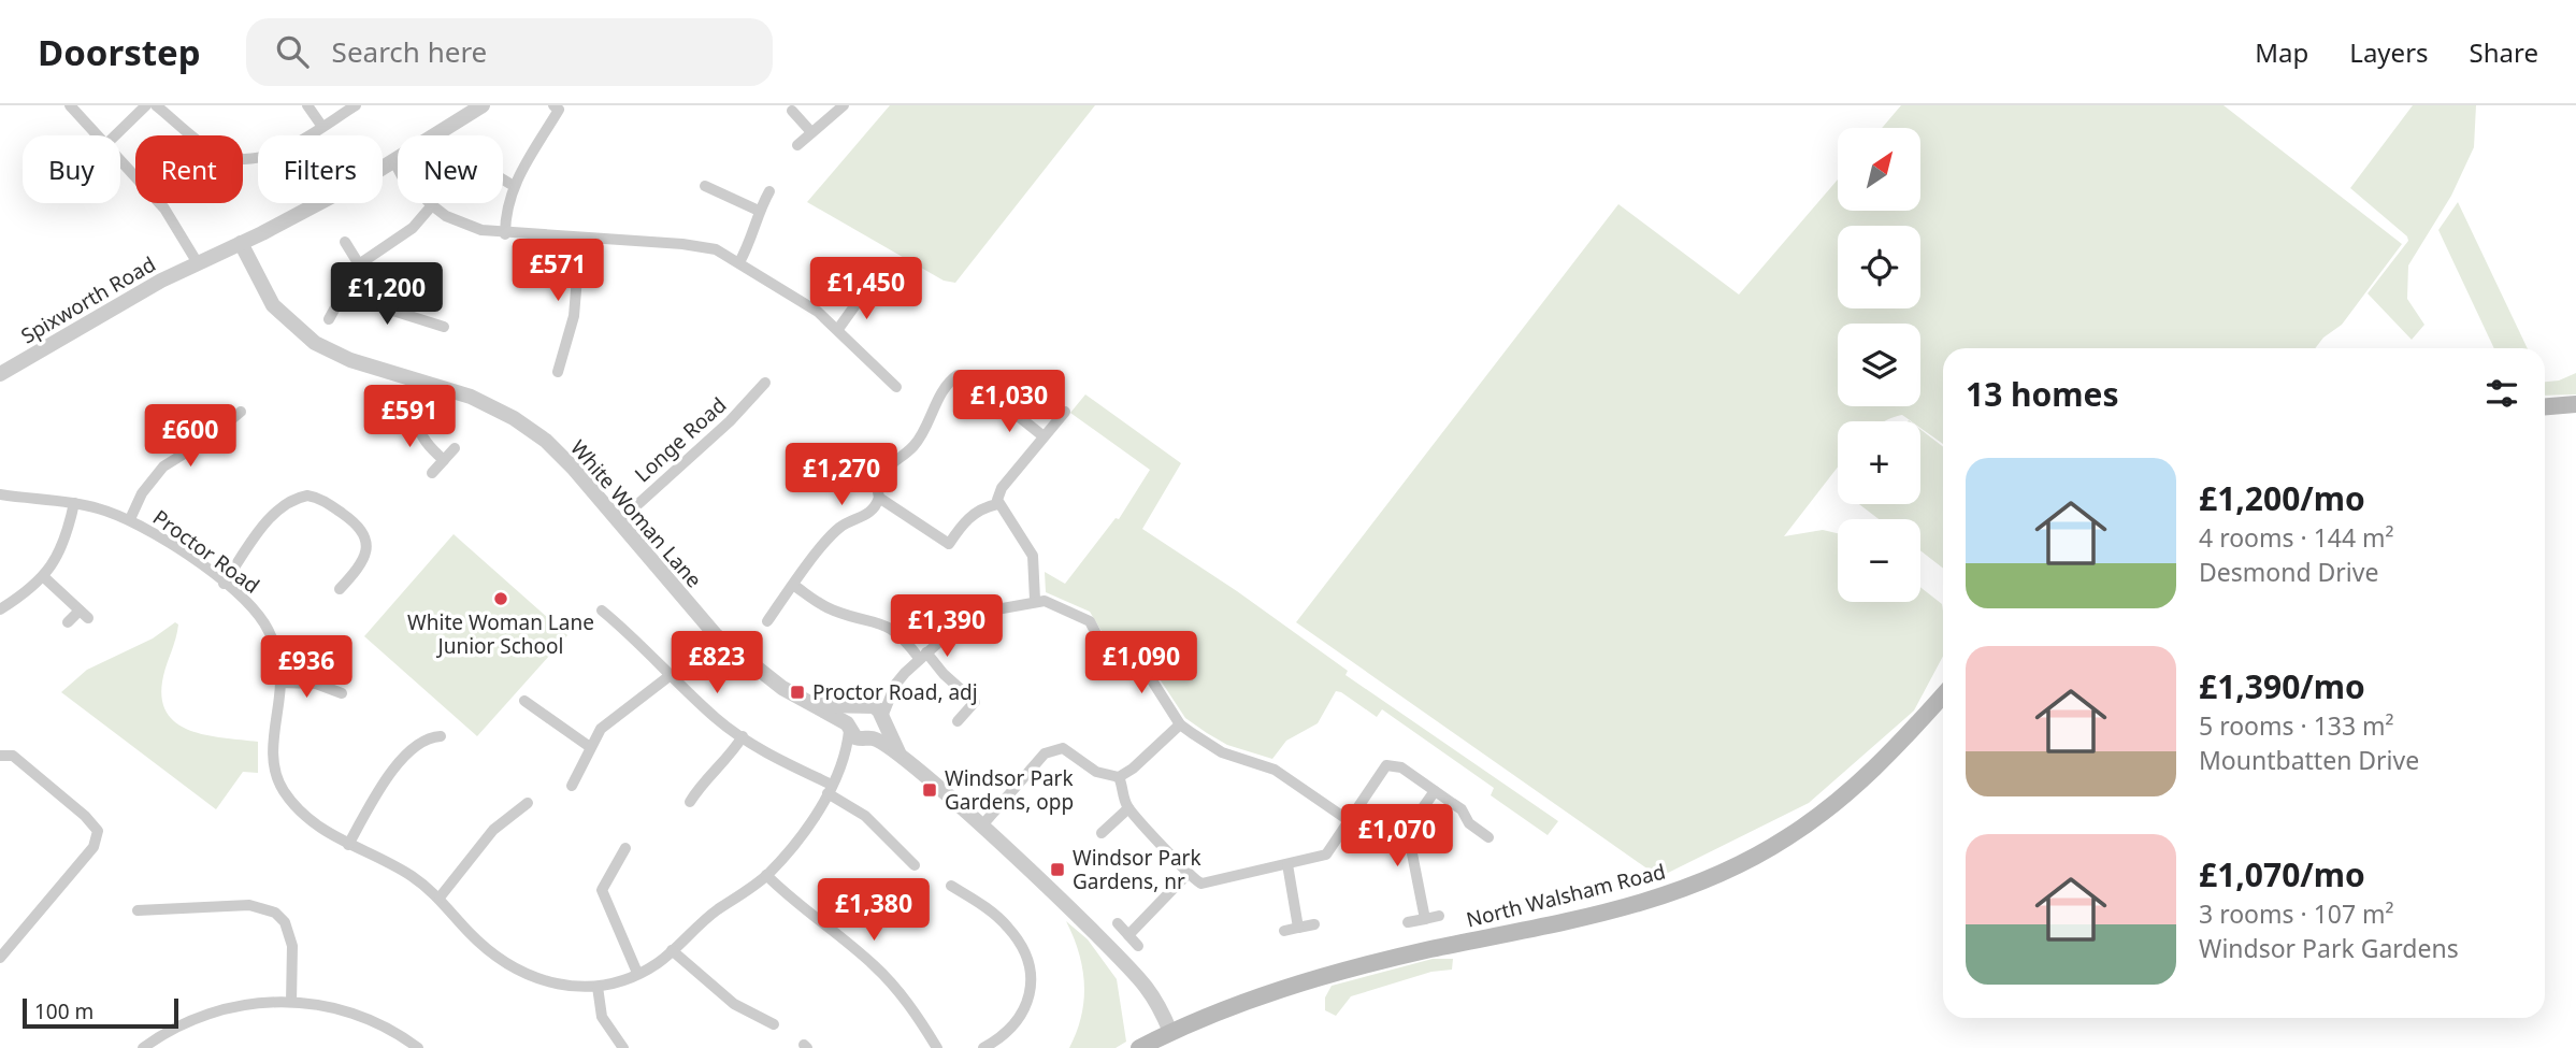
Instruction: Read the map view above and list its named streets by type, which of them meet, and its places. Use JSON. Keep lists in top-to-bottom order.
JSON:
{
  "streets": {
    "main road": ["North Walsham Road"],
    "street": [
      "Spixworth Road",
      "Longe Road",
      "White Woman Lane",
      "Proctor Road"
    ]
  },
  "crossings": [
    ["Spixworth Road", "White Woman Lane"],
    ["Longe Road", "White Woman Lane"],
    ["White Woman Lane", "Proctor Road"],
    ["White Woman Lane", "North Walsham Road"]
  ],
  "places": {
    "other": ["White Woman Lane Junior School"],
    "transit": ["Proctor Road, adj", "Windsor Park Gardens, opp", "Windsor Park Gardens, nr"]
  },
  "scale_bar": "100 m",
  "north": "top right",
  "page": {
    "header": "Doorstep",
    "search": "Search here",
    "nav": ["Map", "Layers", "Share"],
    "map_buttons": ["+", "−"],
    "chip": [
      "Buy",
      "Rent",
      "Filters",
      "New"
    ],
    "price": [
      "£571",
      "£1,450",
      "£1,200",
      "£1,030",
      "£591",
      "£600",
      "£1,270",
      "£1,390",
      "£823",
      "£1,090",
      "£936",
      "£1,070",
      "£1,380"
    ],
    "heading": "13 homes",
    "list": [
      {
        "name": "£1,200/mo",
        "note": "4 rooms · 144 m² · Desmond Drive"
      },
      {
        "name": "£1,390/mo",
        "note": "5 rooms · 133 m² · Mountbatten Drive"
      },
      {
        "name": "£1,070/mo",
        "note": "3 rooms · 107 m² · Windsor Park Gardens"
      }
    ],
    "scale": "100 m"
  }
}
